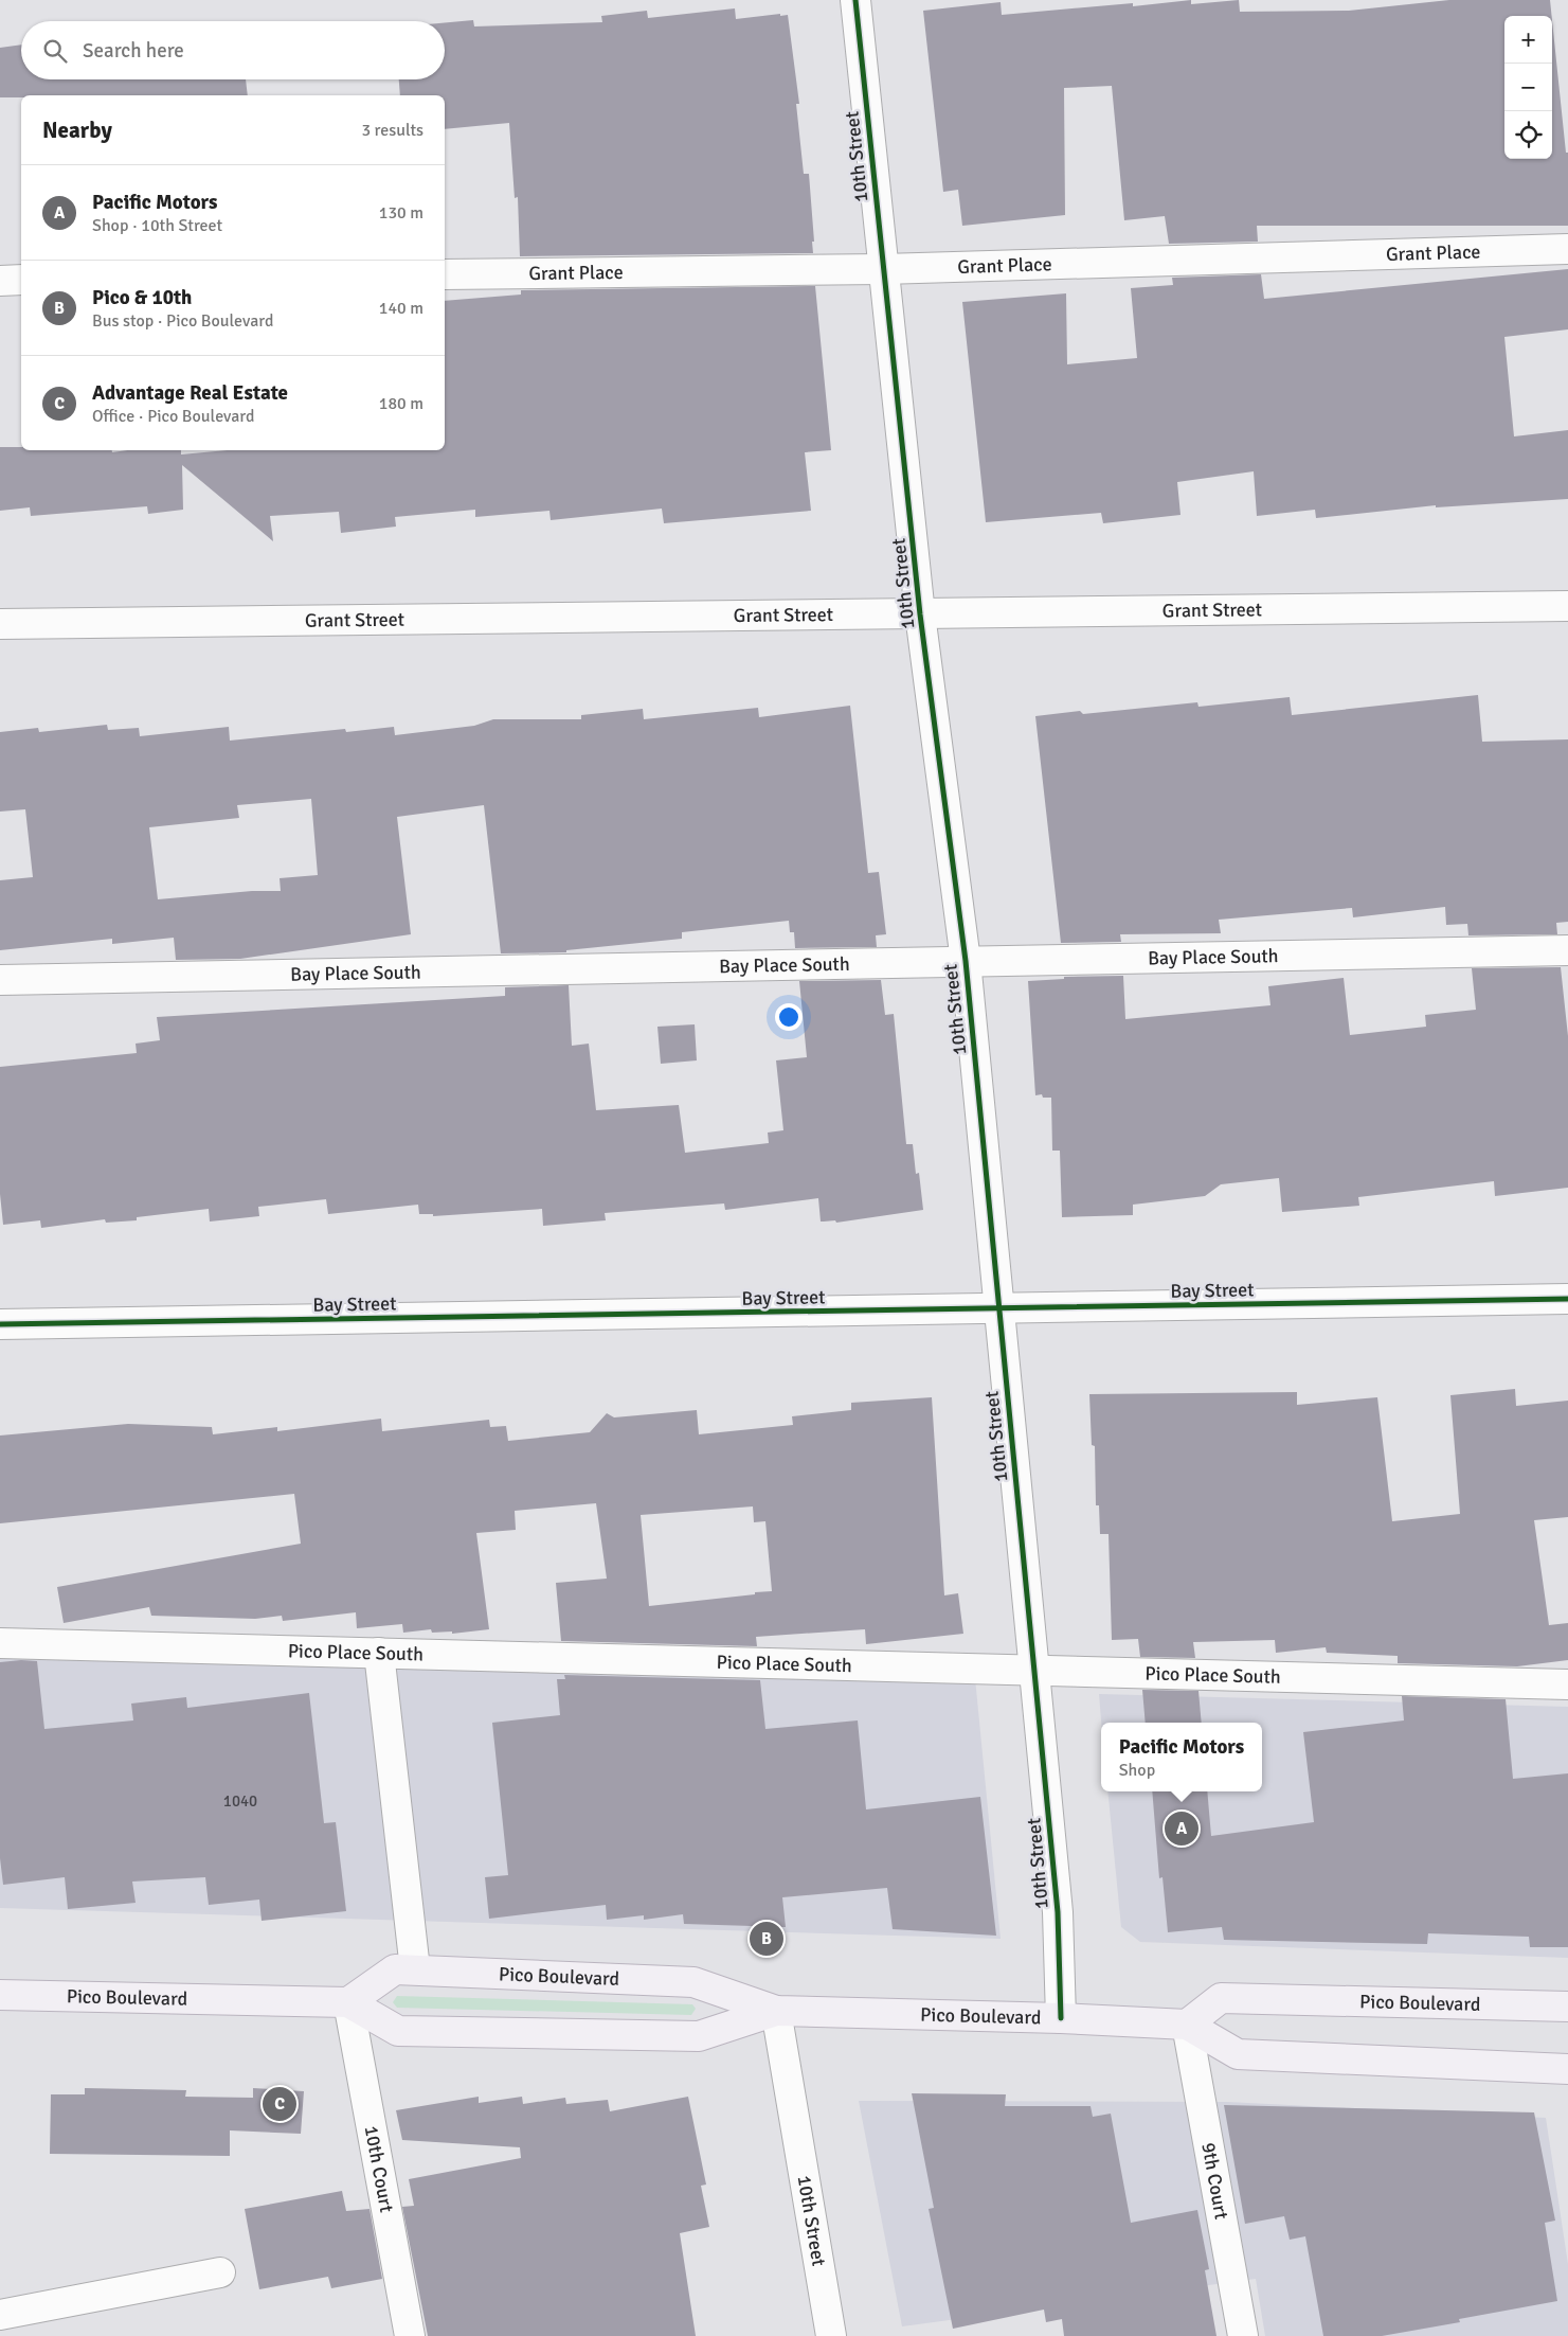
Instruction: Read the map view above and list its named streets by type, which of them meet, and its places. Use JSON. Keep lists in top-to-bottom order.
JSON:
{
  "streets": {
    "main road": ["Pico Boulevard"],
    "street": [
      "10th Street",
      "Grant Place",
      "Grant Street",
      "Bay Place South",
      "Bay Street",
      "Pico Place South",
      "10th Court",
      "9th Court"
    ]
  },
  "crossings": [
    ["10th Street", "Grant Place"],
    ["10th Street", "Grant Street"],
    ["10th Street", "Bay Place South"],
    ["10th Street", "Bay Street"],
    ["10th Street", "Pico Place South"],
    ["10th Street", "Pico Boulevard"],
    ["Pico Boulevard", "10th Court"],
    ["Pico Boulevard", "9th Court"]
  ],
  "house_numbers": ["1040"],
  "page": {
    "map_buttons": ["+", "−"],
    "search": "Search here",
    "heading": ["Nearby", "3 results"],
    "list": [
      {
        "mark": "A",
        "name": "Pacific Motors",
        "note": "Shop · 10th Street",
        "value": "130 m"
      },
      {
        "mark": "B",
        "name": "Pico & 10th",
        "note": "Bus stop · Pico Boulevard",
        "value": "140 m"
      },
      {
        "mark": "C",
        "name": "Advantage Real Estate",
        "note": "Office · Pico Boulevard",
        "value": "180 m"
      }
    ],
    "popup": ["Pacific Motors", "Shop"],
    "pins": ["A", "B", "C"]
  }
}
